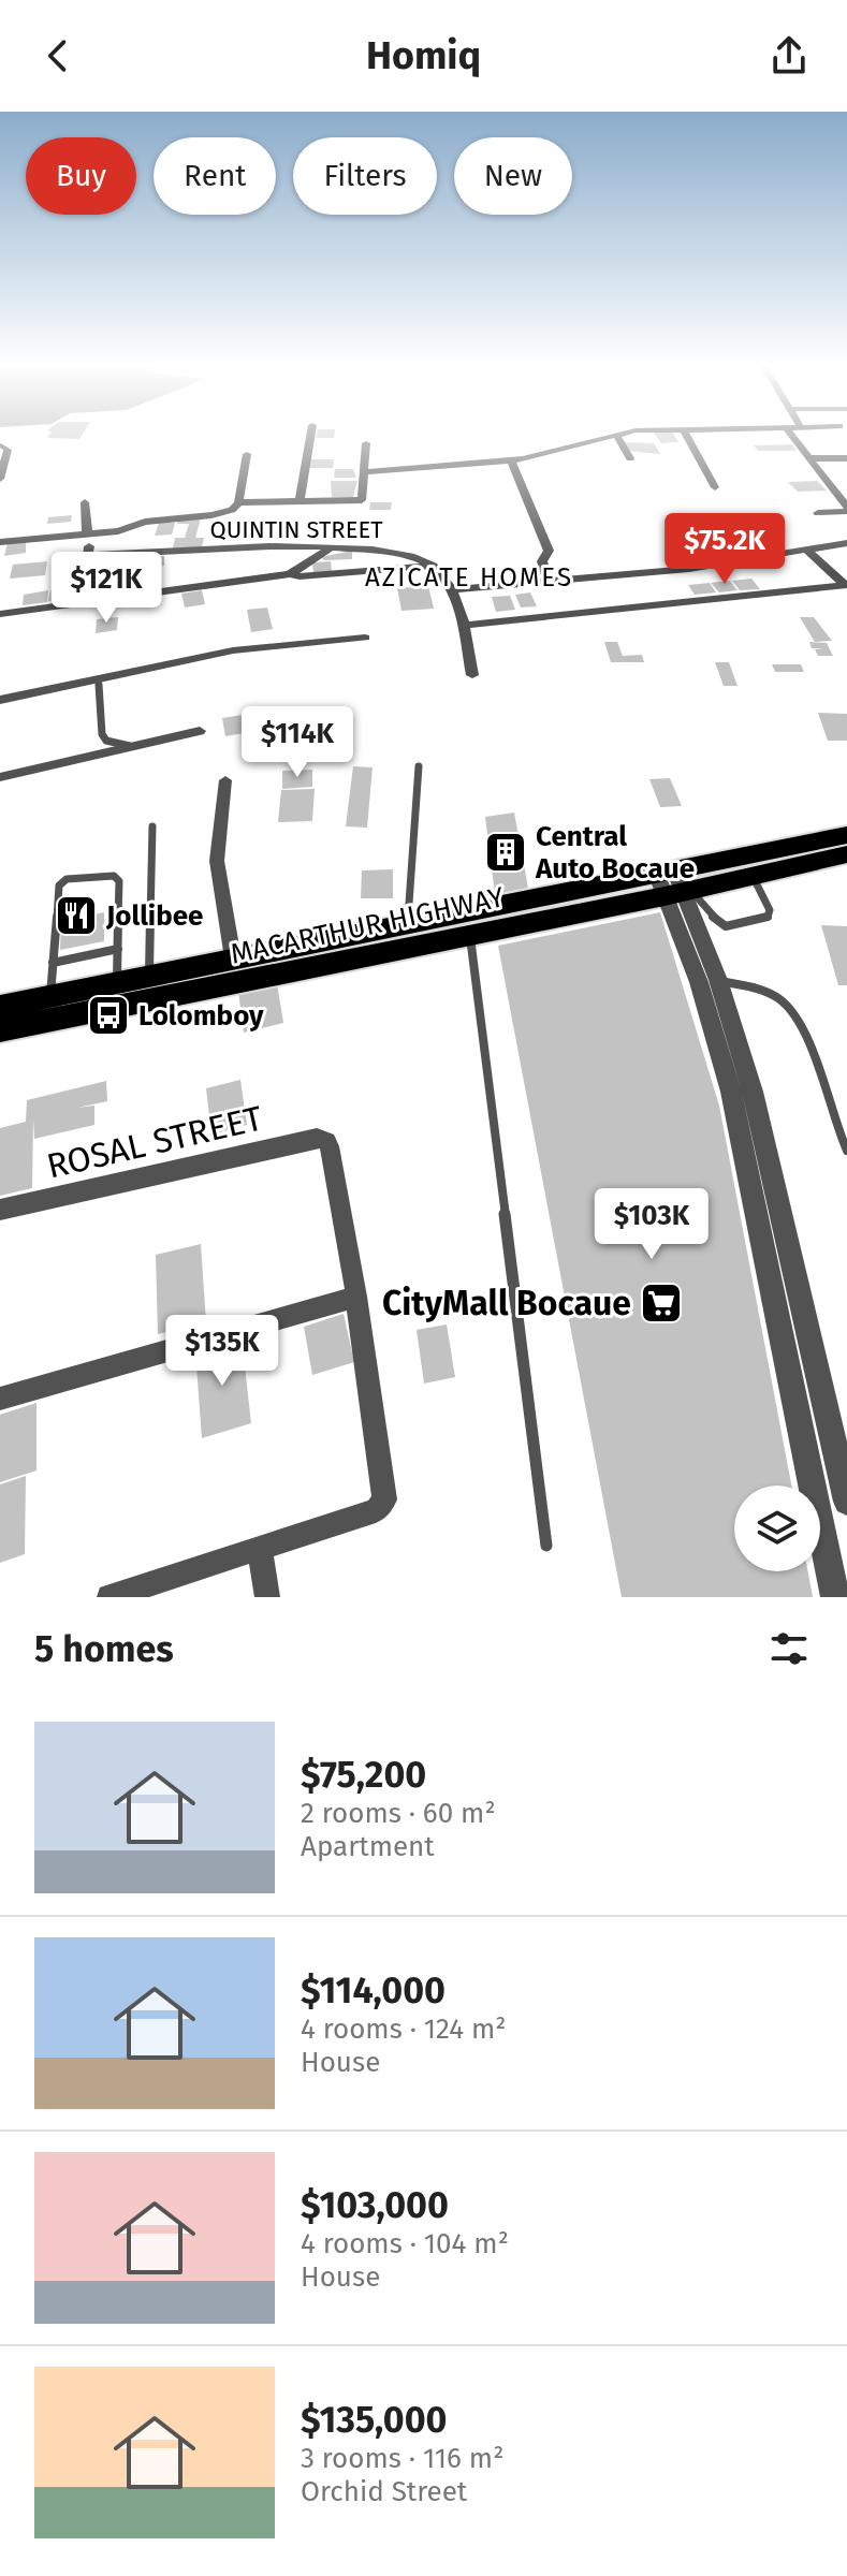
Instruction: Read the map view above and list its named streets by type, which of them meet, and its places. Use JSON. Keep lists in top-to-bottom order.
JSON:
{
  "streets": {
    "highway": ["MACARTHUR HIGHWAY"],
    "street": ["QUINTIN STREET", "ROSAL STREET"]
  },
  "districts": ["AZICATE HOMES"],
  "places": {
    "building": ["Central Auto Bocaue"],
    "restaurant": ["Jollibee"],
    "bus stop": ["Lolomboy"],
    "supermarket": ["CityMall Bocaue"]
  },
  "page": {
    "header": "Homiq",
    "chip": [
      "Buy",
      "Rent",
      "Filters",
      "New"
    ],
    "price": [
      "$75.2K",
      "$121K",
      "$114K",
      "$103K",
      "$135K"
    ],
    "heading": "5 homes",
    "list": [
      {
        "name": "$75,200",
        "note": "2 rooms · 60 m² · Apartment"
      },
      {
        "name": "$114,000",
        "note": "4 rooms · 124 m² · House"
      },
      {
        "name": "$103,000",
        "note": "4 rooms · 104 m² · House"
      },
      {
        "name": "$135,000",
        "note": "3 rooms · 116 m² · Orchid Street"
      }
    ]
  }
}
